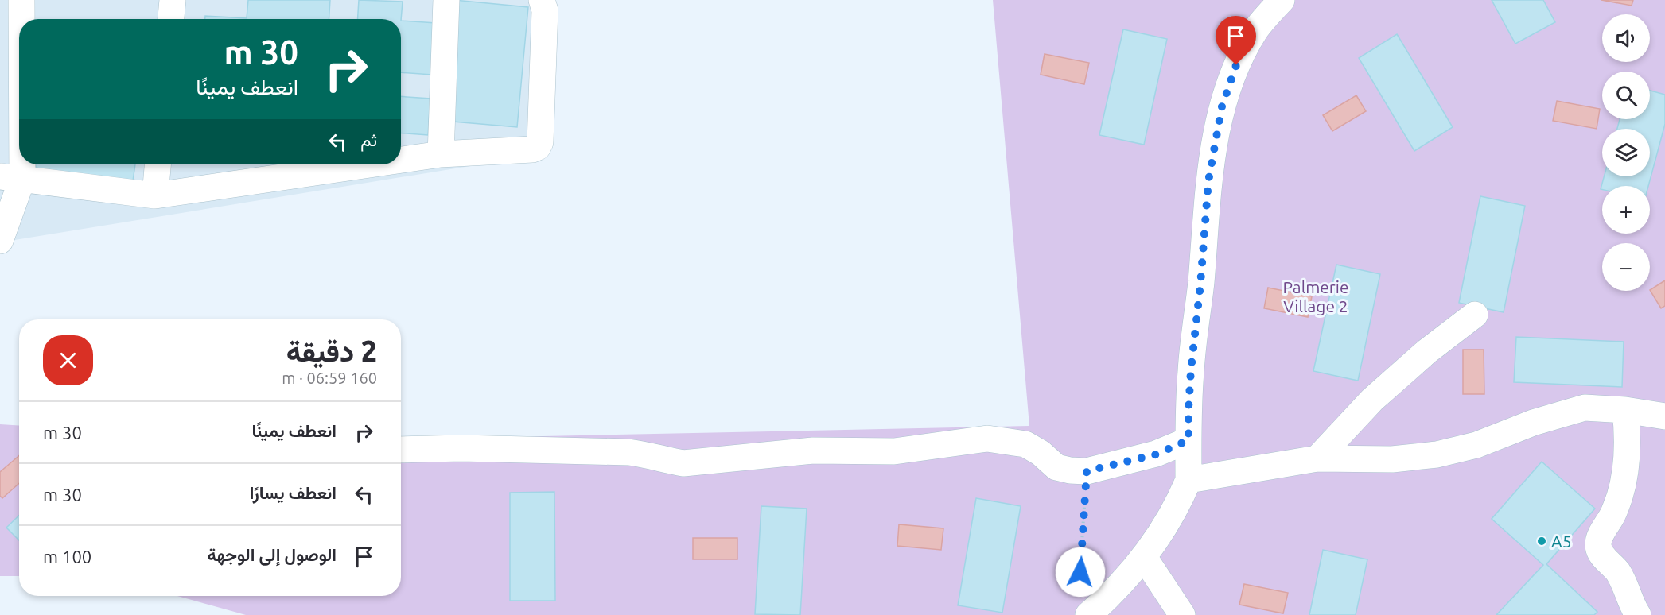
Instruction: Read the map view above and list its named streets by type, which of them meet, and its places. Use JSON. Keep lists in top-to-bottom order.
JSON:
{
  "parks": ["Palmerie Village 2"],
  "places": ["A5"],
  "page": {
    "map_buttons": ["+", "−"],
    "turn": ["30 m", "انعطف يمينًا"],
    "then": "ثم",
    "heading": ["2 دقيقة", "160 m · 06:59"],
    "list": [
      {
        "name": "انعطف يمينًا",
        "value": "30 m"
      },
      {
        "name": "انعطف يسارًا",
        "value": "30 m"
      },
      {
        "name": "الوصول إلى الوجهة",
        "value": "100 m"
      }
    ]
  }
}
